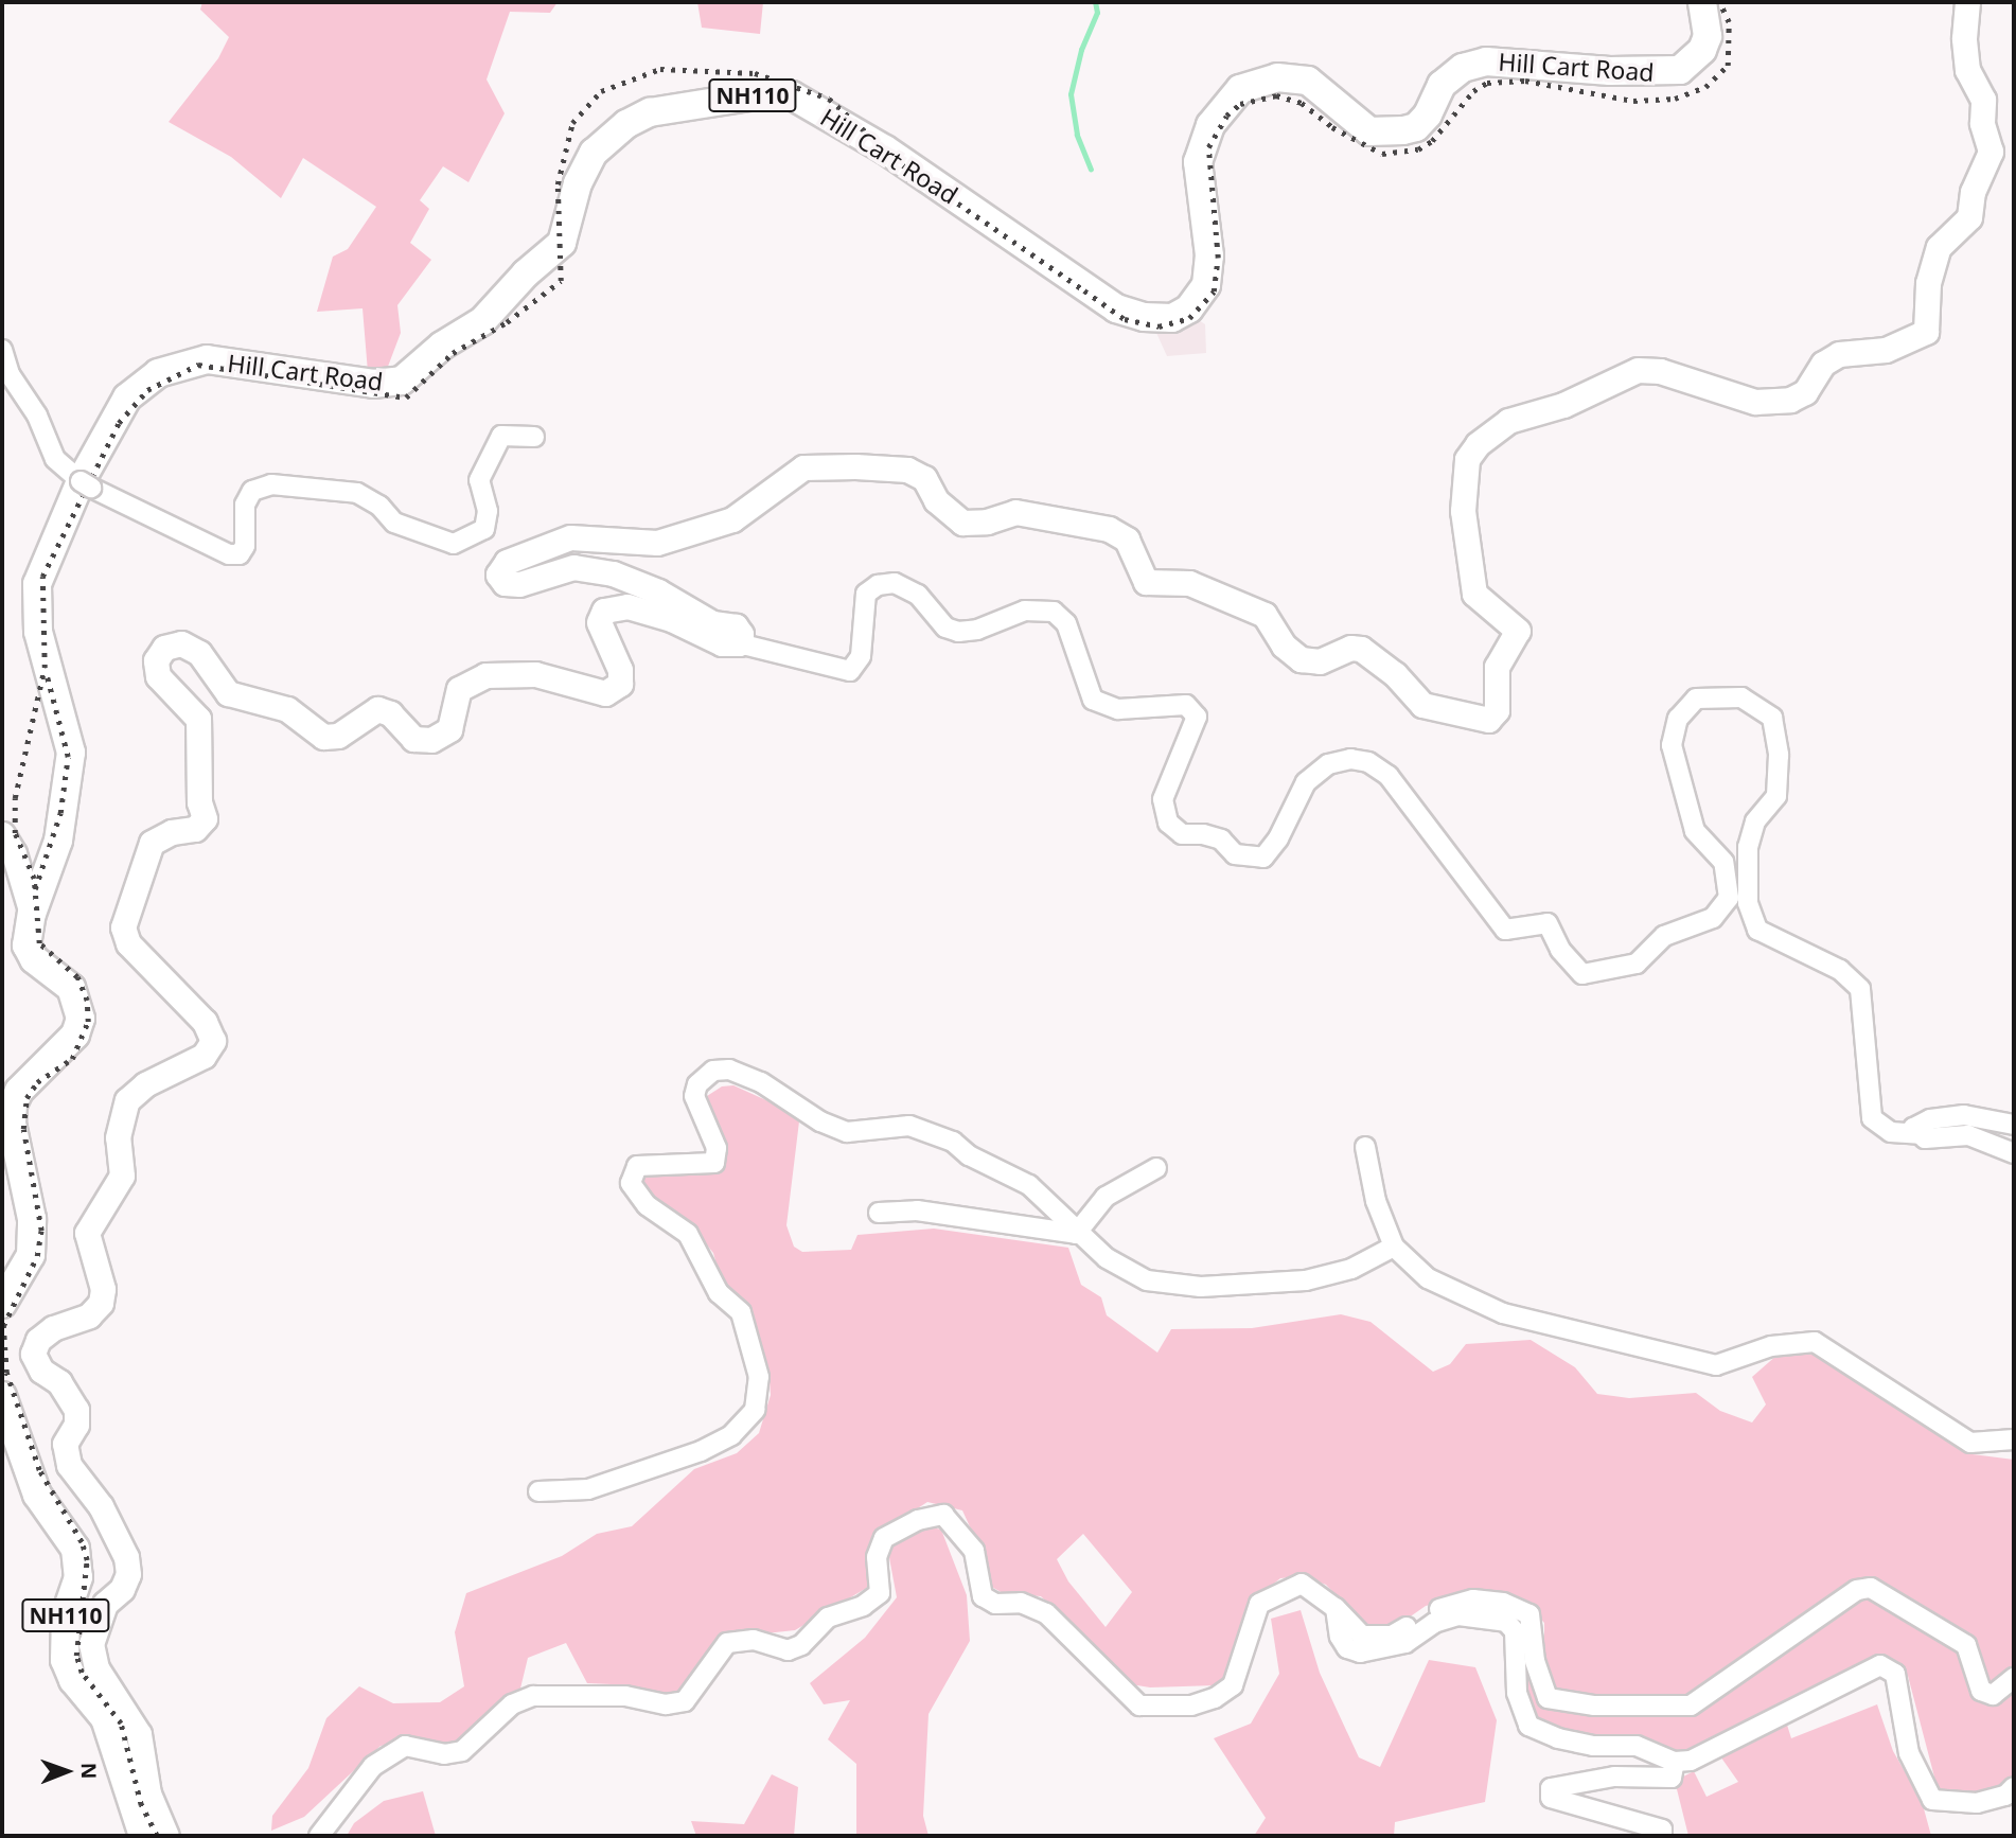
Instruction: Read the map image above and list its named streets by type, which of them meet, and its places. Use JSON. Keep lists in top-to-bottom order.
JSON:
{
  "streets": {
    "highway": ["Hill Cart Road", "NH110"]
  },
  "north": "right"
}
